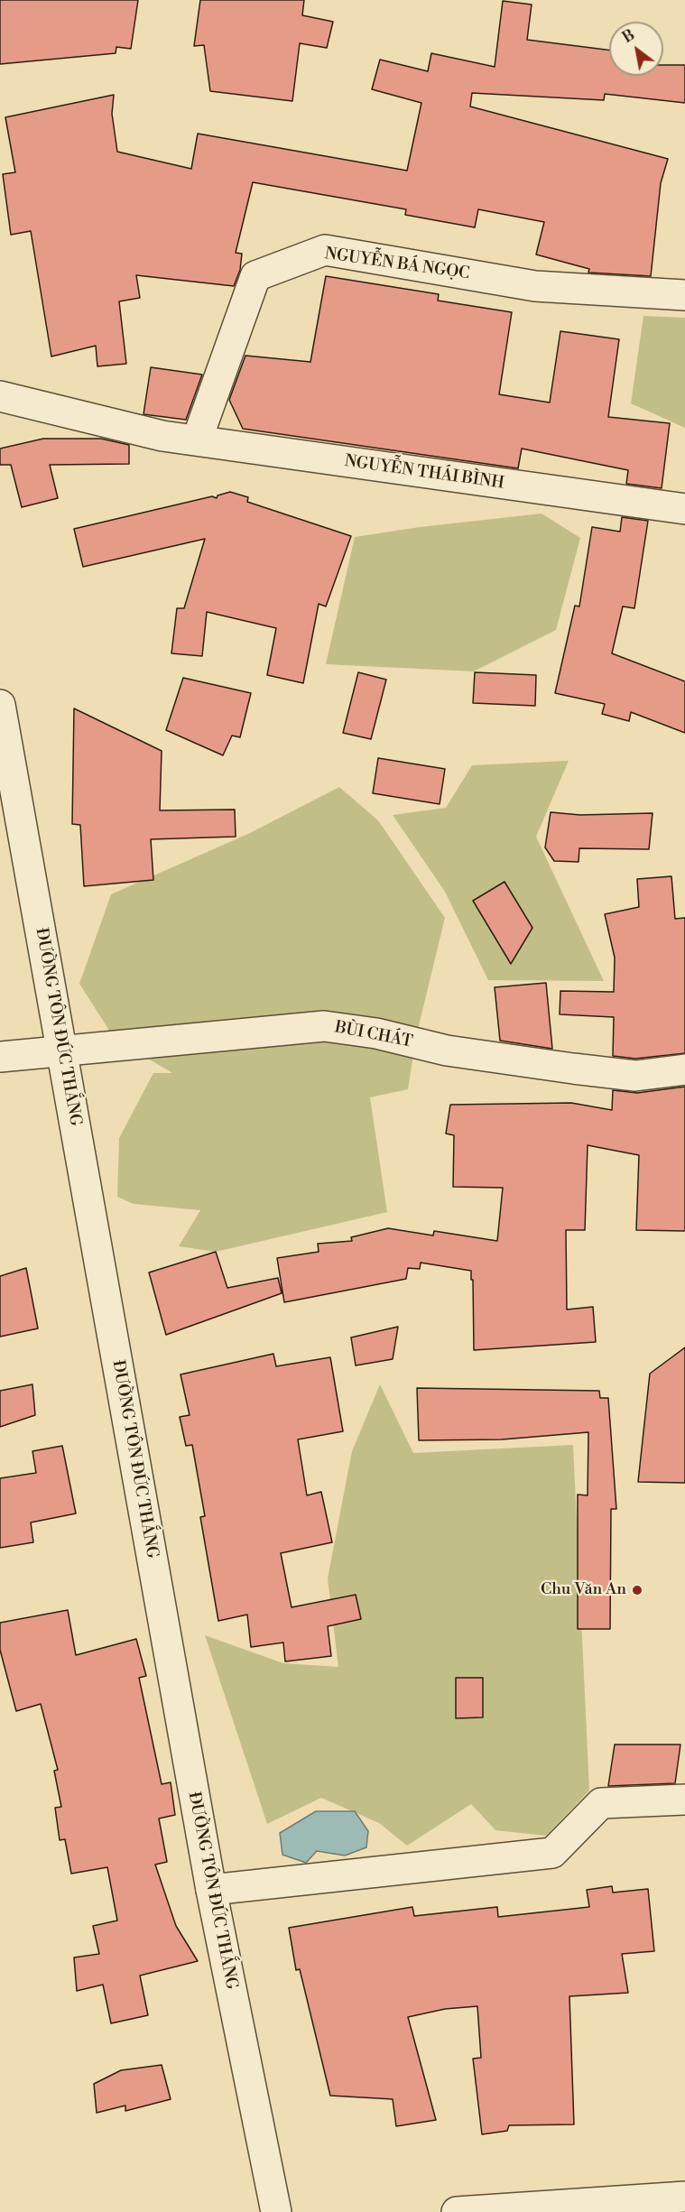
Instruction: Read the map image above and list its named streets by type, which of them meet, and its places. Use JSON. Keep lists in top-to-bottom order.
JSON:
{
  "streets": {
    "street": [
      "NGUYỄN BÁ NGỌC",
      "NGUYỄN THÁI BÌNH",
      "ĐƯỜNG TÔN ĐỨC THẮNG",
      "BÙI CHÁT"
    ]
  },
  "crossings": [
    ["NGUYỄN BÁ NGỌC", "NGUYỄN THÁI BÌNH"],
    ["ĐƯỜNG TÔN ĐỨC THẮNG", "BÙI CHÁT"]
  ],
  "places": ["Chu Văn An"],
  "north": "top left"
}
